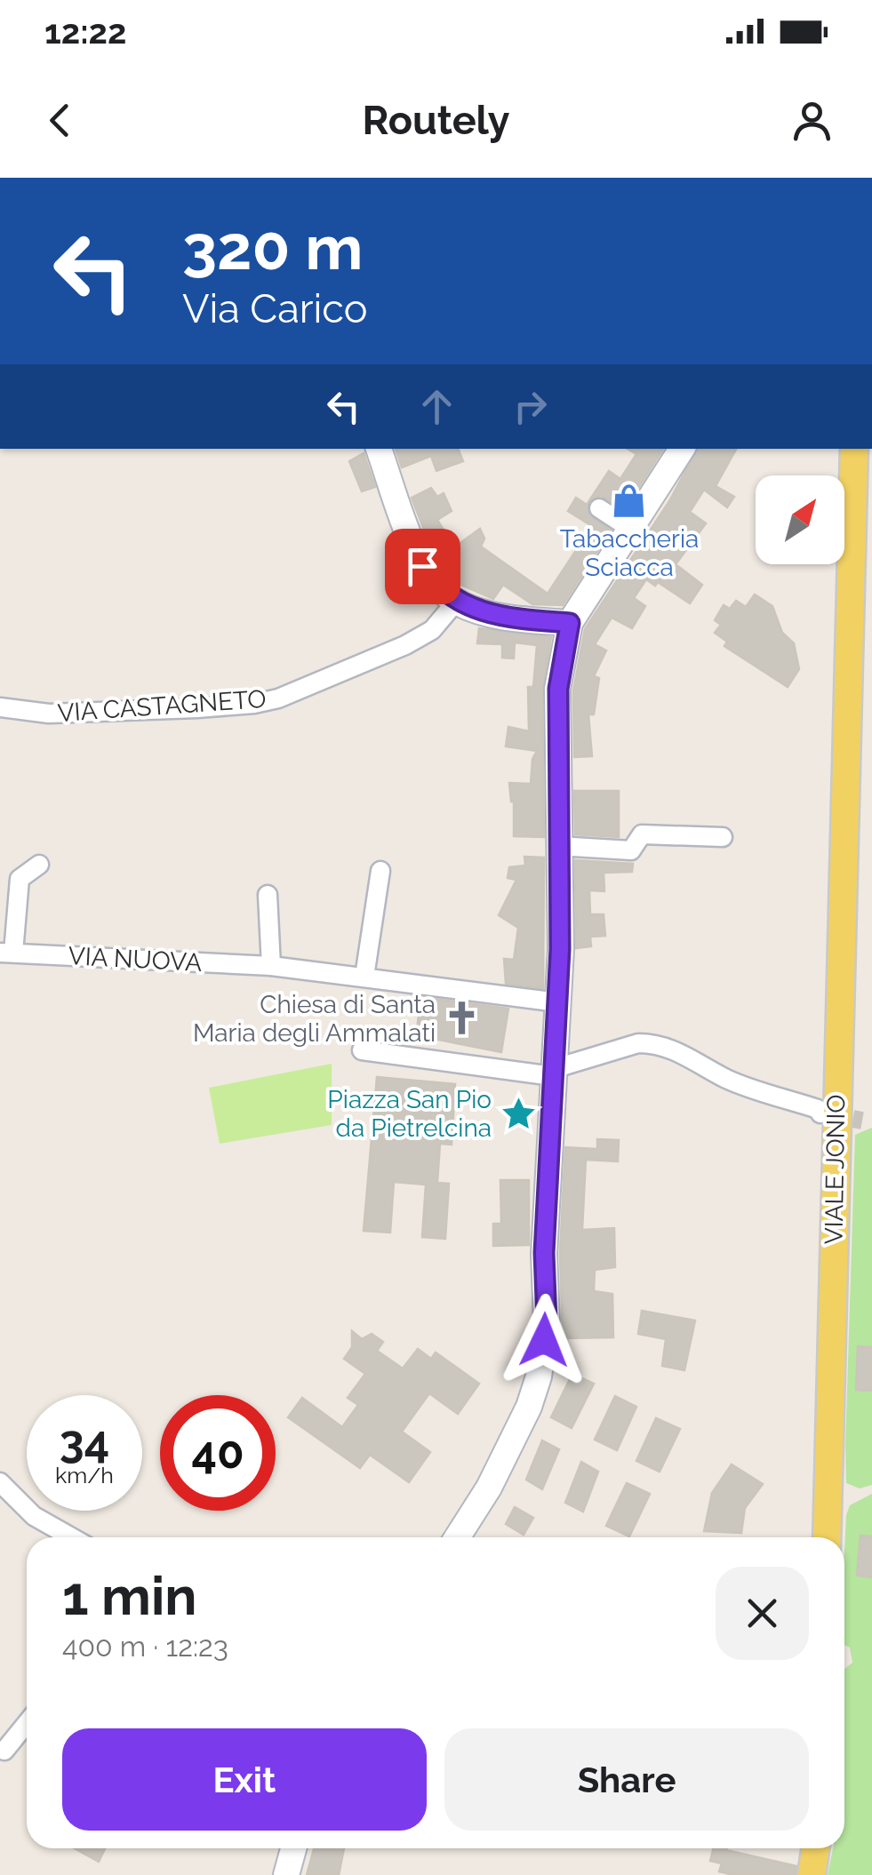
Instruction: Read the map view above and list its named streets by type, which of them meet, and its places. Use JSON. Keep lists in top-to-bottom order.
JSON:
{
  "streets": {
    "main road": ["VIALE JONIO"],
    "street": ["VIA CASTAGNETO", "VIA NUOVA"]
  },
  "places": {
    "shop": ["Tabaccheria Sciacca"],
    "church": ["Chiesa di Santa Maria degli Ammalati"],
    "place": ["Piazza San Pio da Pietrelcina"]
  },
  "north": "top right",
  "page": {
    "status": "12:22",
    "header": "Routely",
    "turn": ["320 m", "Via Carico"],
    "speed": "34 km/h",
    "limit": "40",
    "heading": ["1 min", "400 m · 12:23"],
    "buttons": ["Exit", "Share"]
  }
}
